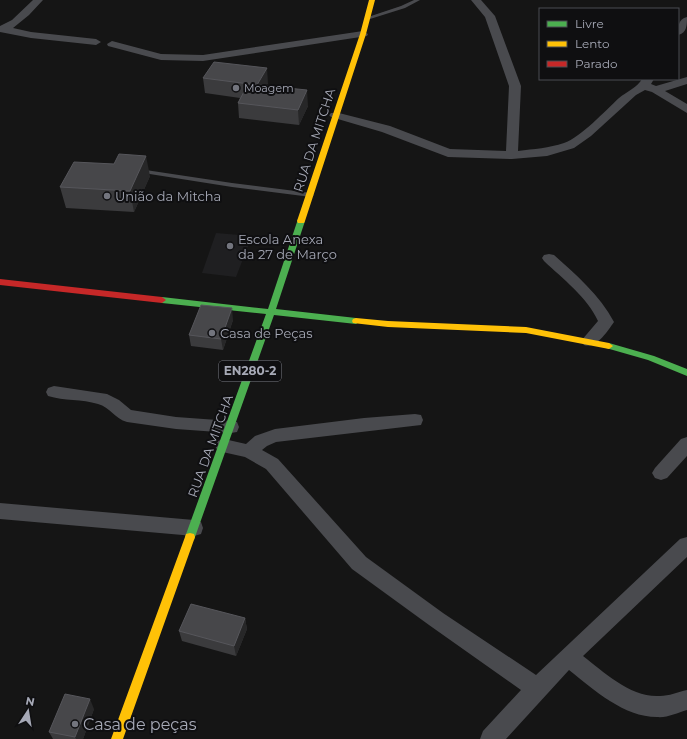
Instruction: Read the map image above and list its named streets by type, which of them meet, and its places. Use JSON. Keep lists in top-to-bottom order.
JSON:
{
  "streets": {
    "main road": ["RUA DA MITCHA", "EN280-2"]
  },
  "places": [
    "Moagem",
    "União da Mitcha",
    "Escola Anexa da 27 de Março",
    "Casa de Peças",
    "Casa de peças"
  ],
  "legend": ["Livre", "Lento", "Parado"],
  "north": "top"
}
